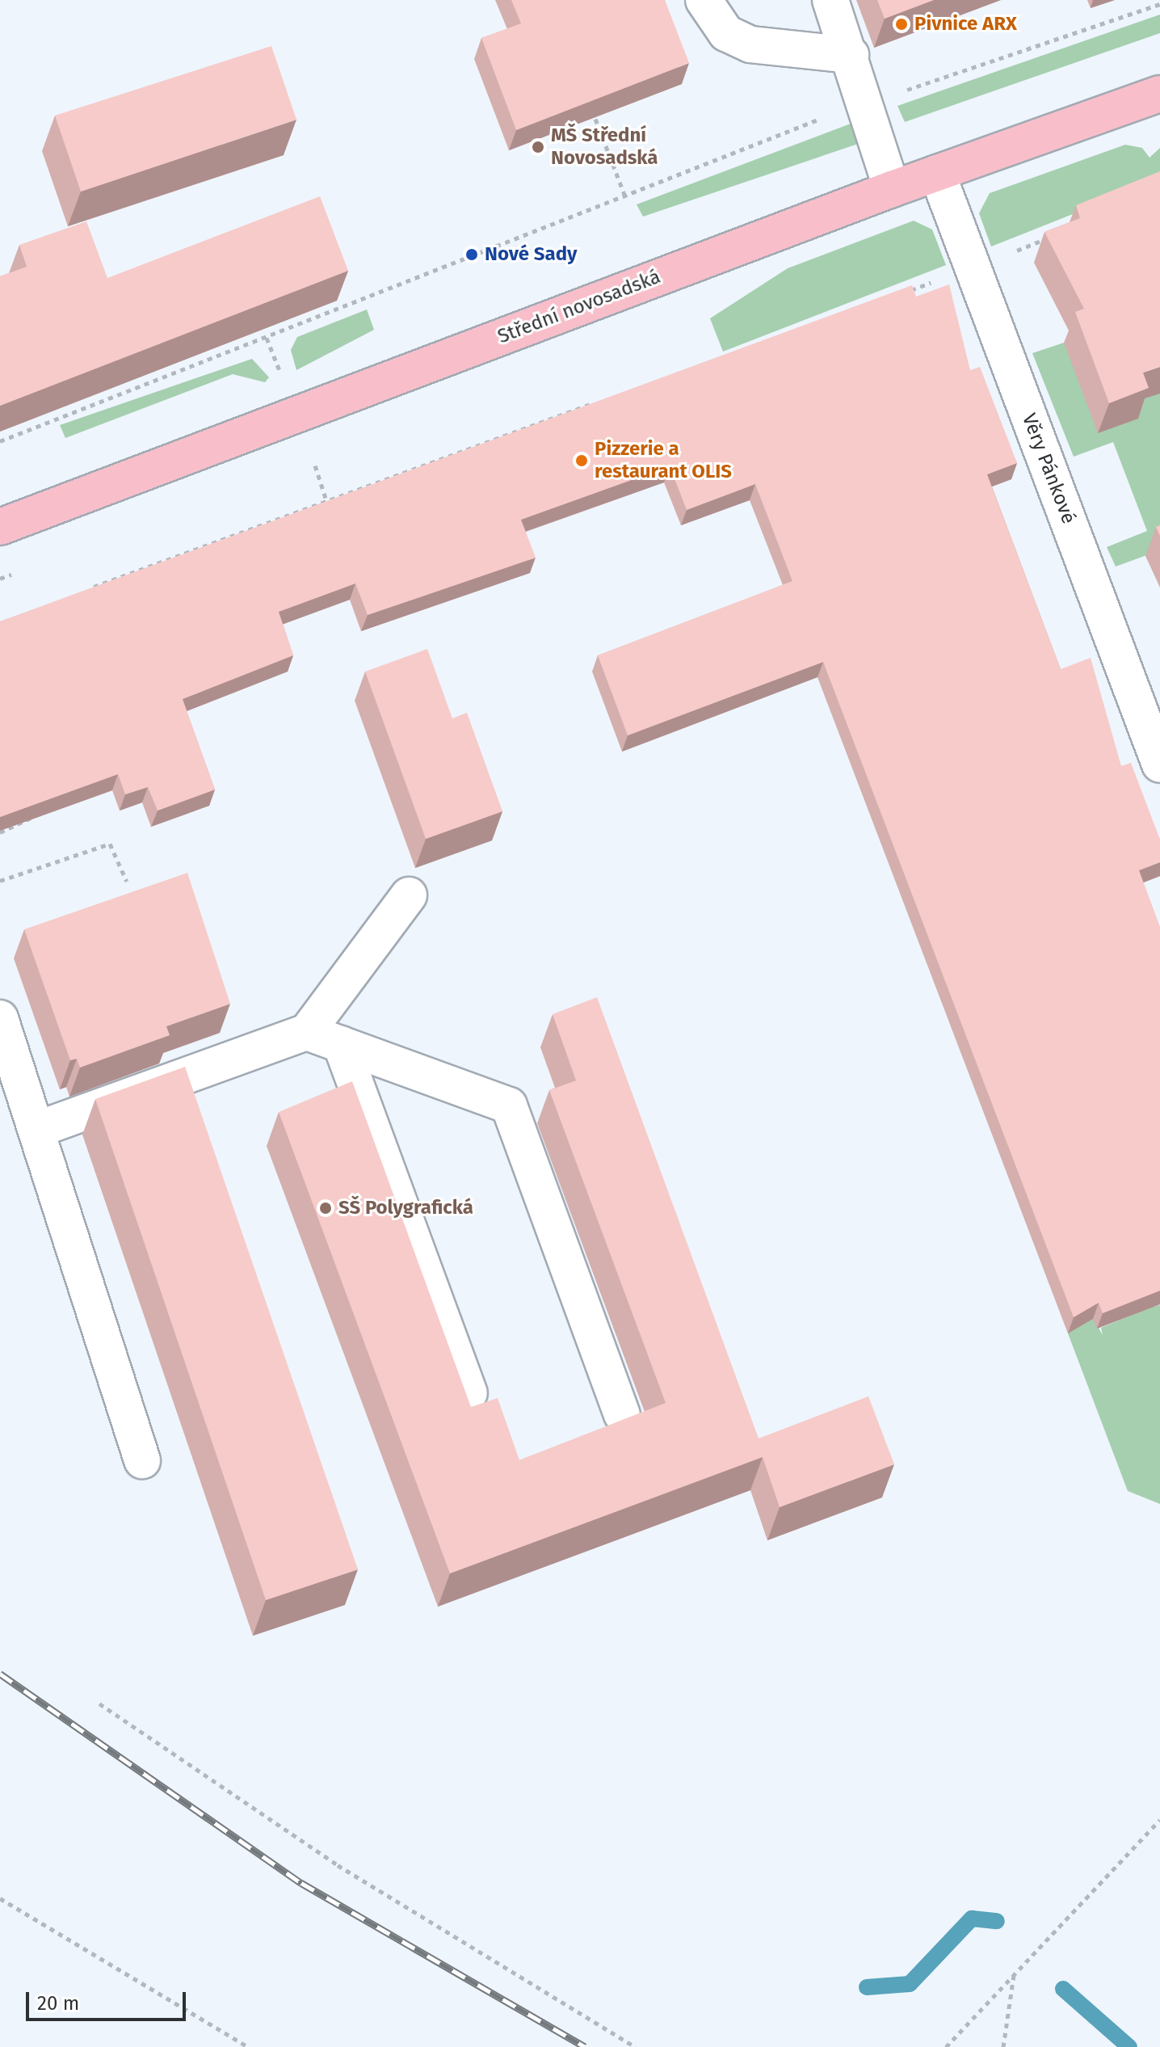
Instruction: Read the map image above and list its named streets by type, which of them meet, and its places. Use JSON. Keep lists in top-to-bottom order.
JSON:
{
  "streets": {
    "main road": ["Střední novosadská"],
    "street": ["Věry Pánkové"]
  },
  "crossings": [
    ["Střední novosadská", "Věry Pánkové"]
  ],
  "places": [
    "Pivnice ARX",
    "MŠ Střední Novosadská",
    "Nové Sady",
    "Pizzerie a restaurant OLIS",
    "SŠ Polygrafická"
  ],
  "scale_bar": "20 m"
}
